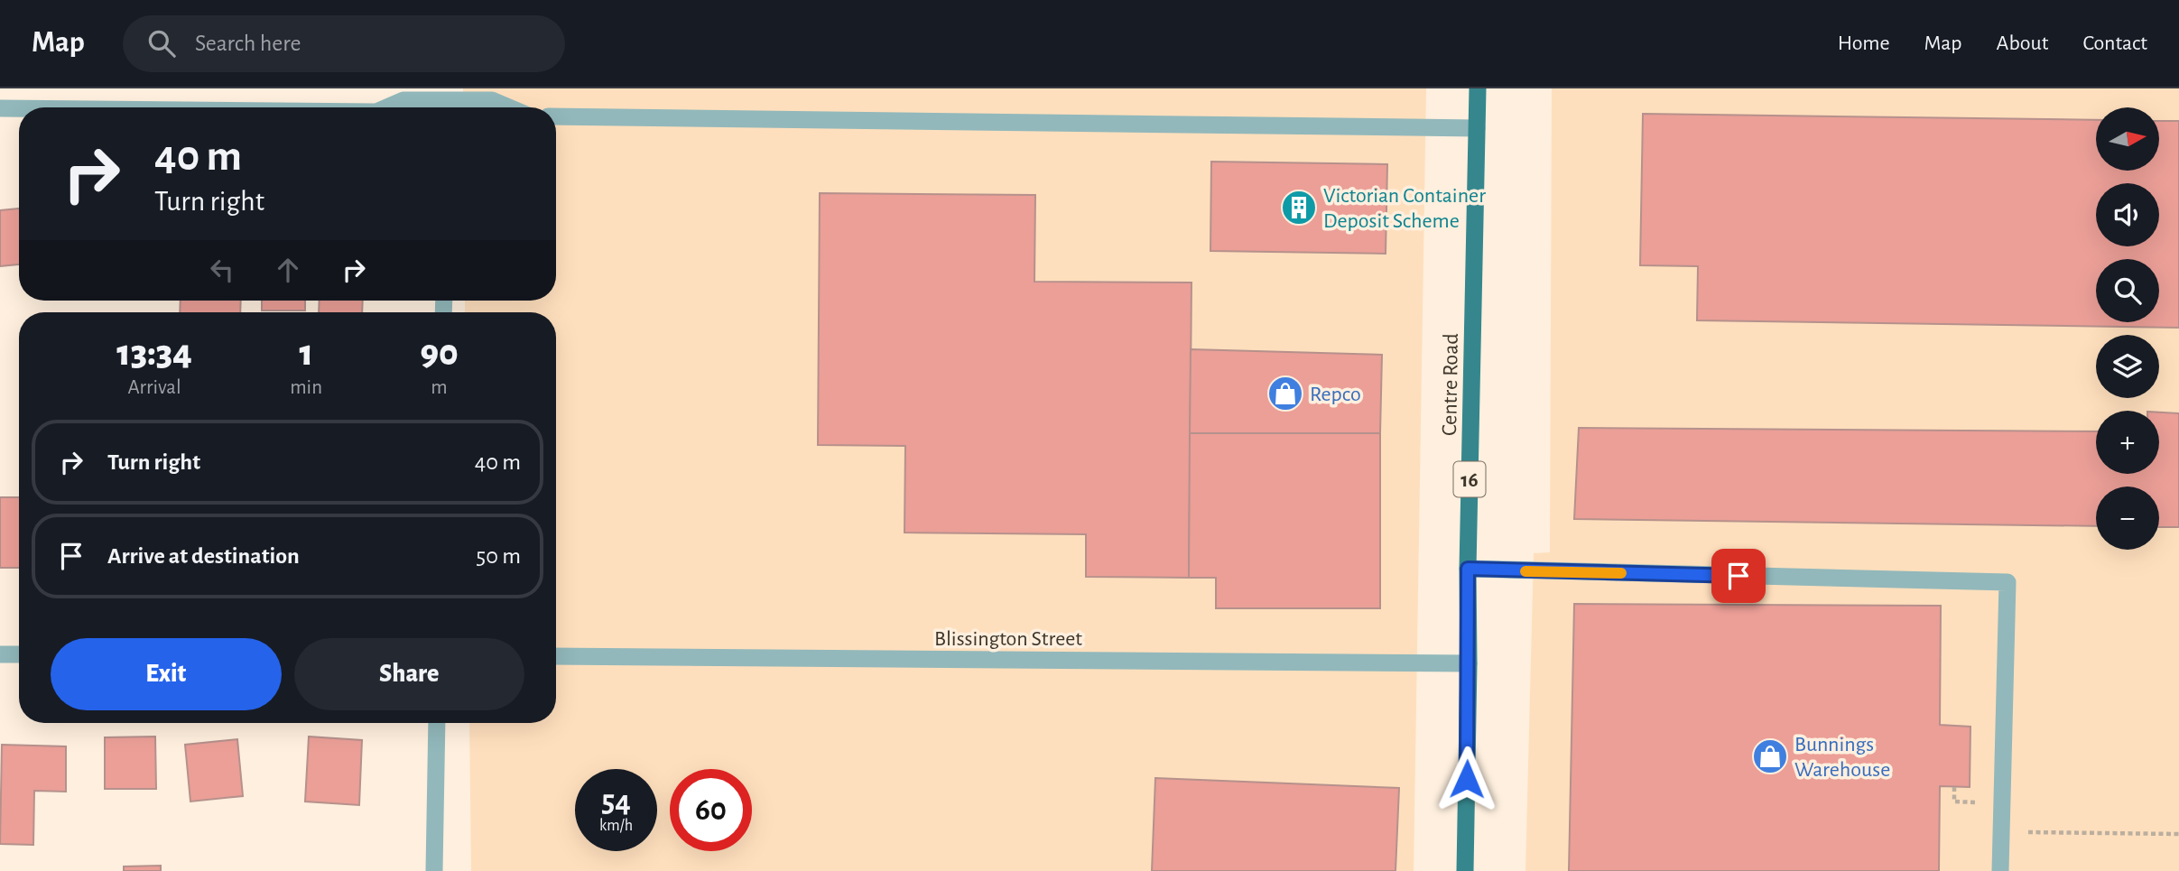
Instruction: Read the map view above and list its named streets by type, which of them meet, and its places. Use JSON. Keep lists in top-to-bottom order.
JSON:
{
  "streets": {
    "main road": ["Centre Road", "16"],
    "street": ["Blissington Street"]
  },
  "crossings": [
    ["Centre Road", "Blissington Street"]
  ],
  "places": {
    "building": ["Victorian Container Deposit Scheme"],
    "shop": ["Repco", "Bunnings Warehouse"]
  },
  "north": "right",
  "page": {
    "header": "Map",
    "search": "Search here",
    "nav": [
      "Home",
      "Map",
      "About",
      "Contact"
    ],
    "map_buttons": ["+", "−"],
    "turn": ["40 m", "Turn right"],
    "eta": [
      "13:34",
      "Arrival",
      "1",
      "min",
      "90",
      "m"
    ],
    "list": [
      {
        "name": "Turn right",
        "value": "40 m"
      },
      {
        "name": "Arrive at destination",
        "value": "50 m"
      }
    ],
    "buttons": ["Exit", "Share"],
    "speed": "54 km/h",
    "limit": "60"
  }
}
